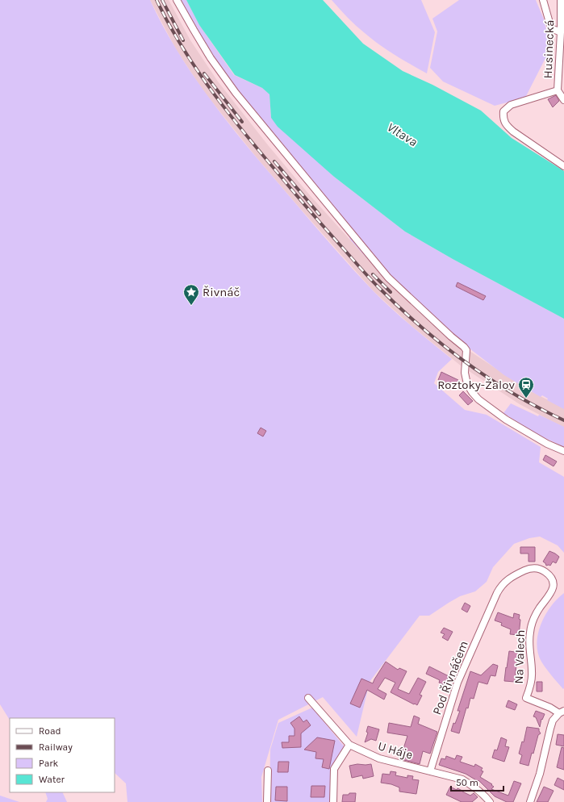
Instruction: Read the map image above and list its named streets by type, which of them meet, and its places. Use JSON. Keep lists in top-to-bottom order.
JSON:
{
  "streets": {
    "street": [
      "Husinecká",
      "Na Valech",
      "Pod Řivnáčem",
      "U Háje"
    ]
  },
  "crossings": [
    ["Na Valech", "Pod Řivnáčem"],
    ["Pod Řivnáčem", "U Háje"]
  ],
  "water": ["Vltava"],
  "places": {
    "place": ["Řivnáč"],
    "station": ["Roztoky-Žalov"]
  },
  "legend": [
    "Road",
    "Railway",
    "Park",
    "Water"
  ],
  "scale_bar": "50 m"
}
